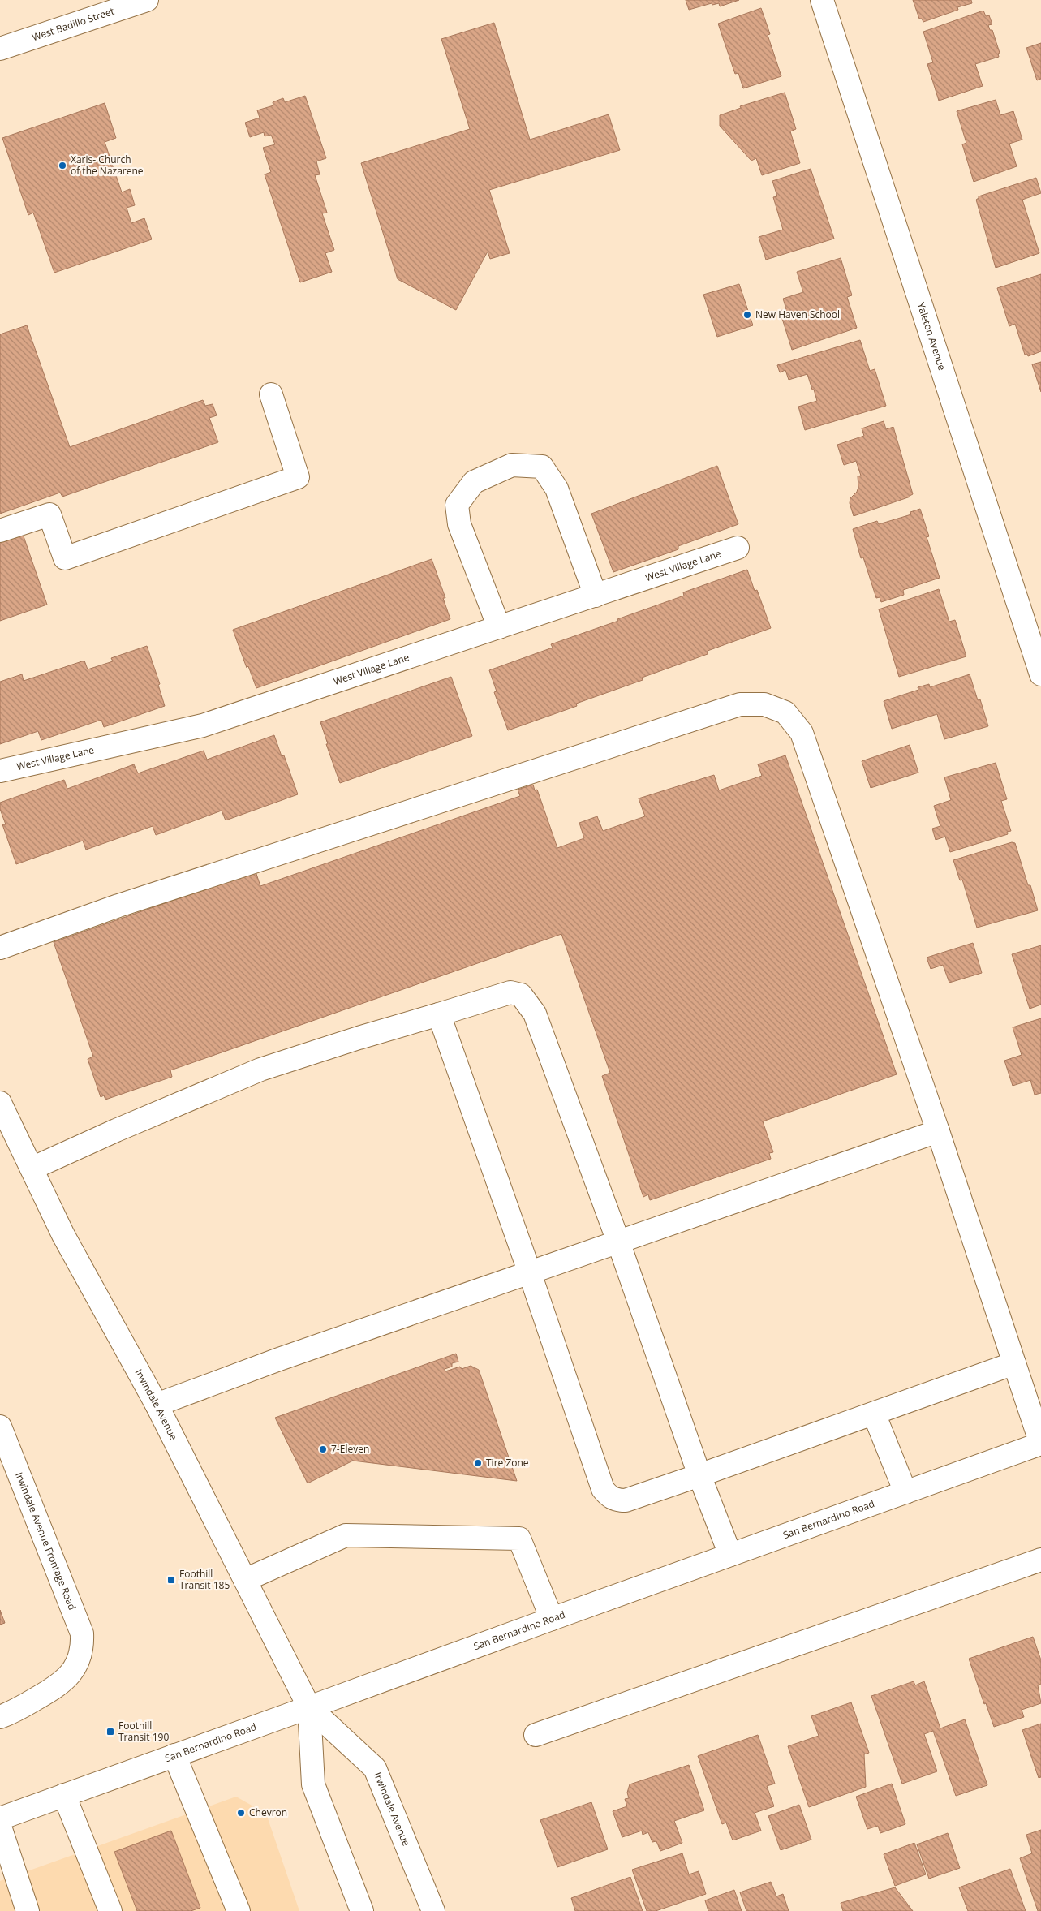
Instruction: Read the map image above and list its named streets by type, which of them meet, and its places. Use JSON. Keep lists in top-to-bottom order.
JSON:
{
  "streets": {
    "street": [
      "West Badillo Street",
      "Yaleton Avenue",
      "West Village Lane",
      "Irwindale Avenue",
      "San Bernardino Road",
      "Irwindale Avenue Frontage Road"
    ]
  },
  "crossings": [
    ["Irwindale Avenue", "San Bernardino Road"]
  ],
  "places": {
    "other": [
      "Xaris- Church of the Nazarene",
      "New Haven School",
      "7-Eleven",
      "Tire Zone",
      "Chevron"
    ],
    "transit": ["Foothill Transit 185", "Foothill Transit 190"]
  }
}
